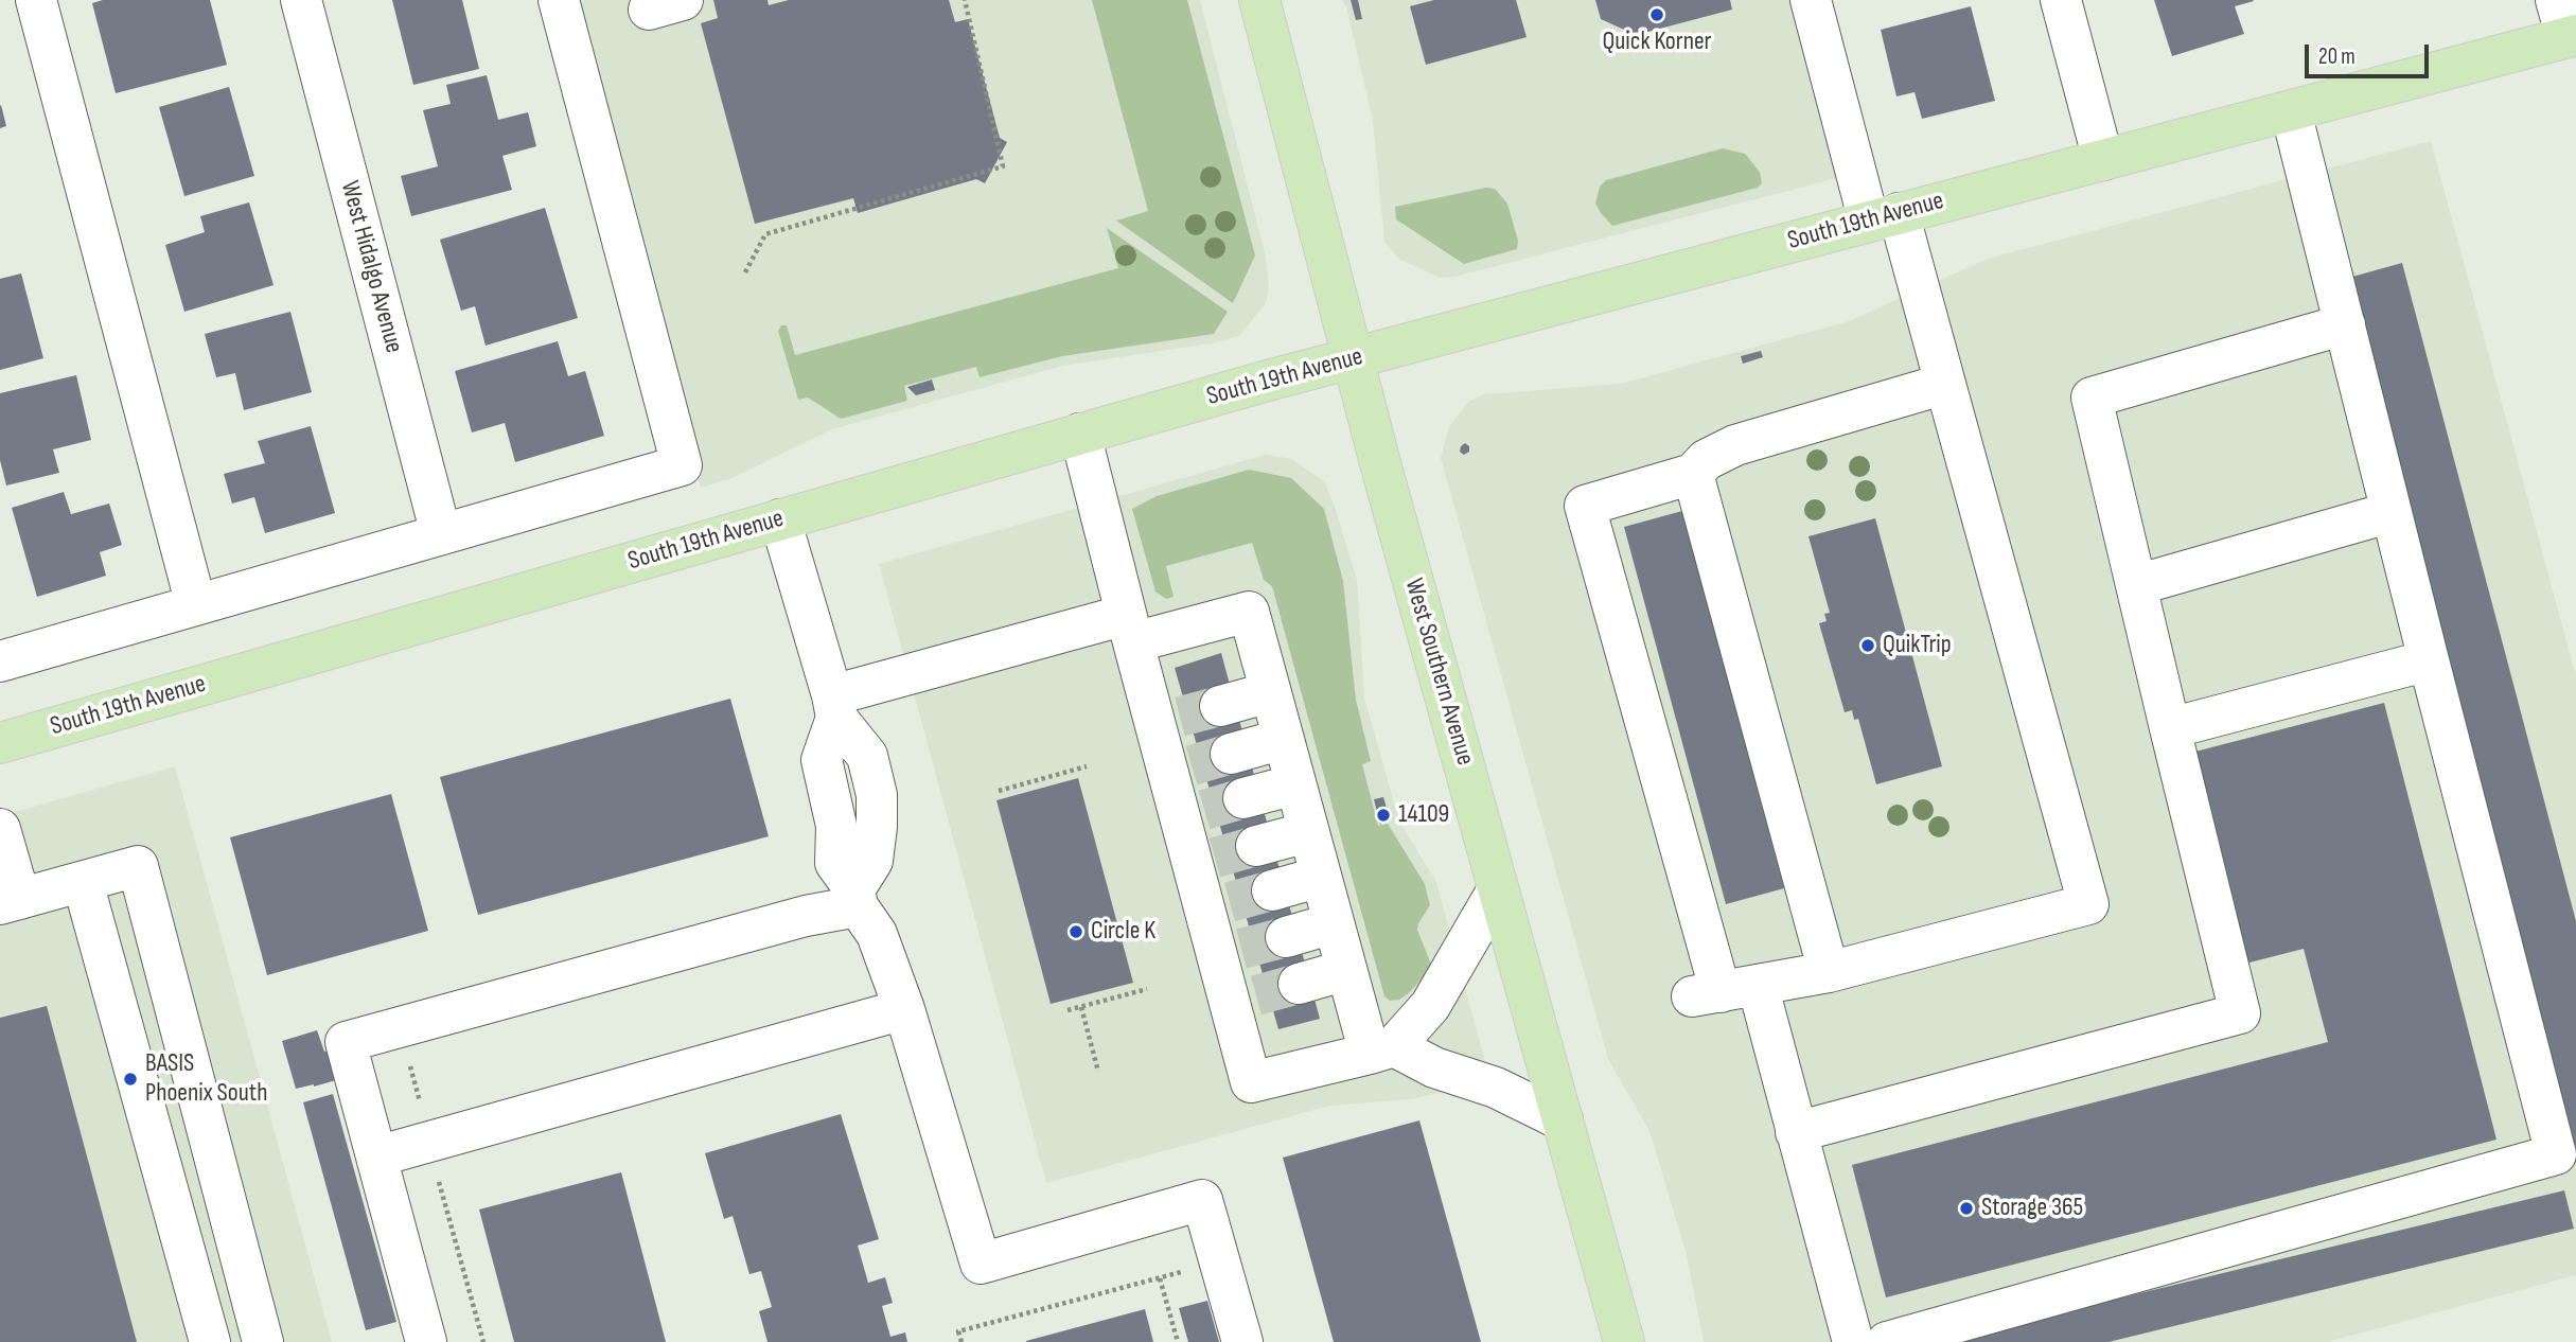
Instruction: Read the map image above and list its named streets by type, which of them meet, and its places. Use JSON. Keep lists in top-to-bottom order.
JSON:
{
  "streets": {
    "main road": ["South 19th Avenue", "West Southern Avenue"],
    "street": ["West Hidalgo Avenue"]
  },
  "crossings": [
    ["South 19th Avenue", "West Southern Avenue"]
  ],
  "places": [
    "Quick Korner",
    "QuikTrip",
    "14109",
    "Circle K",
    "BASIS Phoenix South",
    "Storage 365"
  ],
  "scale_bar": "20 m"
}
